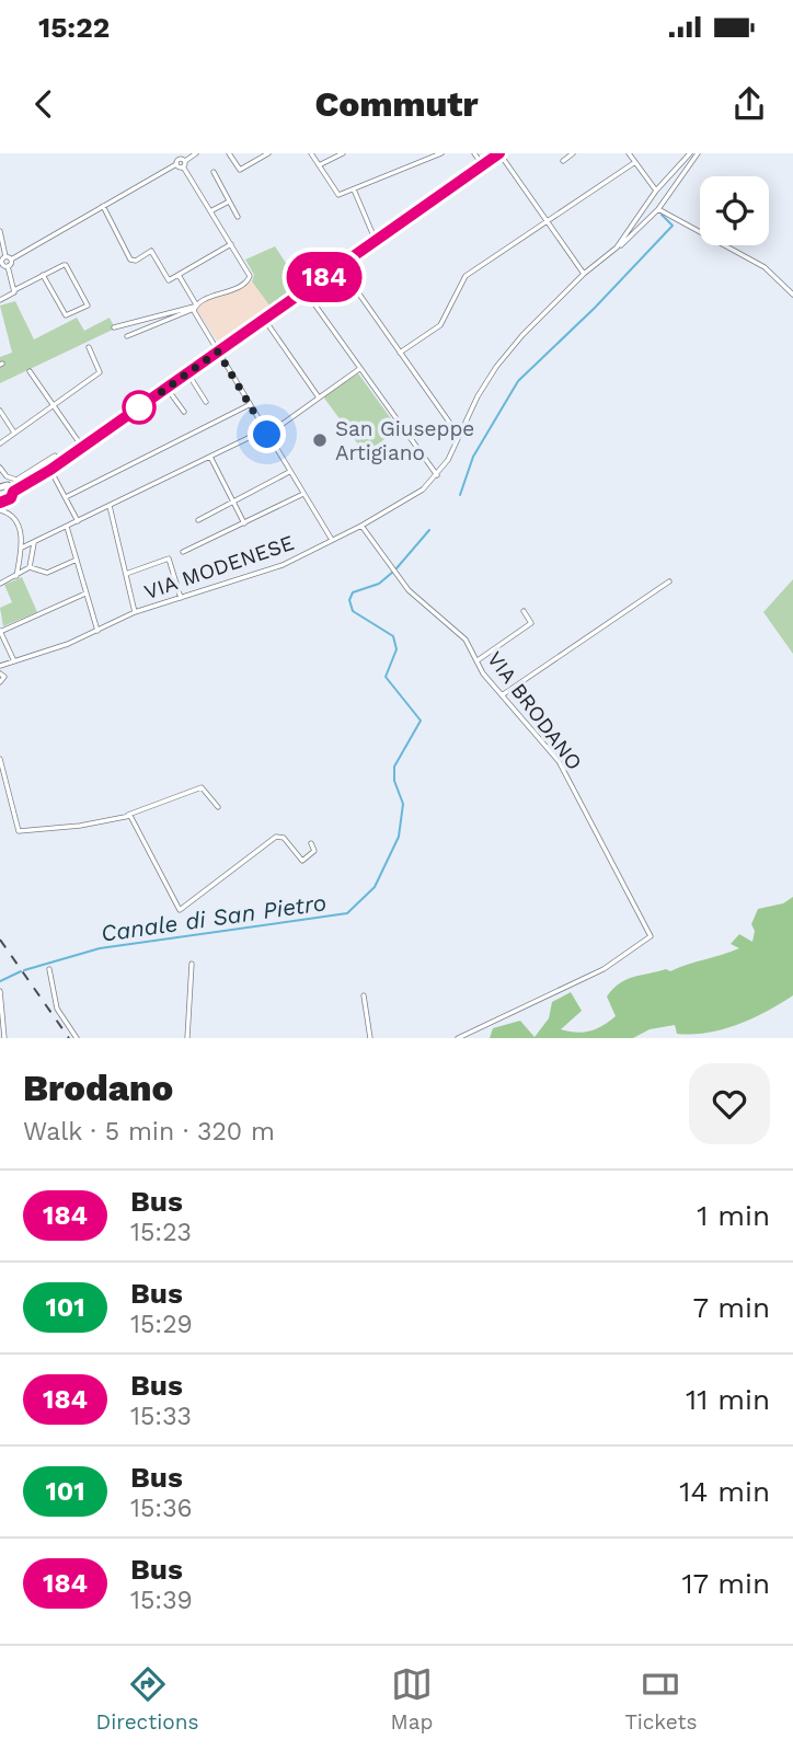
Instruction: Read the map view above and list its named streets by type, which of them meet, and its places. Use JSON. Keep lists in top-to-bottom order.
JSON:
{
  "streets": {
    "street": ["VIA MODENESE", "VIA BRODANO"]
  },
  "crossings": [
    ["VIA MODENESE", "VIA BRODANO"]
  ],
  "water": ["Canale di San Pietro"],
  "places": ["San Giuseppe Artigiano"],
  "lines": ["bus line 184"],
  "page": {
    "status": "15:22",
    "header": "Commutr",
    "on_map": "184",
    "heading": ["Brodano", "Walk · 5 min · 320 m"],
    "list": [
      {
        "mark": "184",
        "name": "Bus",
        "note": "15:23",
        "value": "1 min"
      },
      {
        "mark": "101",
        "name": "Bus",
        "note": "15:29",
        "value": "7 min"
      },
      {
        "mark": "184",
        "name": "Bus",
        "note": "15:33",
        "value": "11 min"
      },
      {
        "mark": "101",
        "name": "Bus",
        "note": "15:36",
        "value": "14 min"
      },
      {
        "mark": "184",
        "name": "Bus",
        "note": "15:39",
        "value": "17 min"
      }
    ],
    "tabs": ["Directions", "Map", "Tickets"]
  }
}
